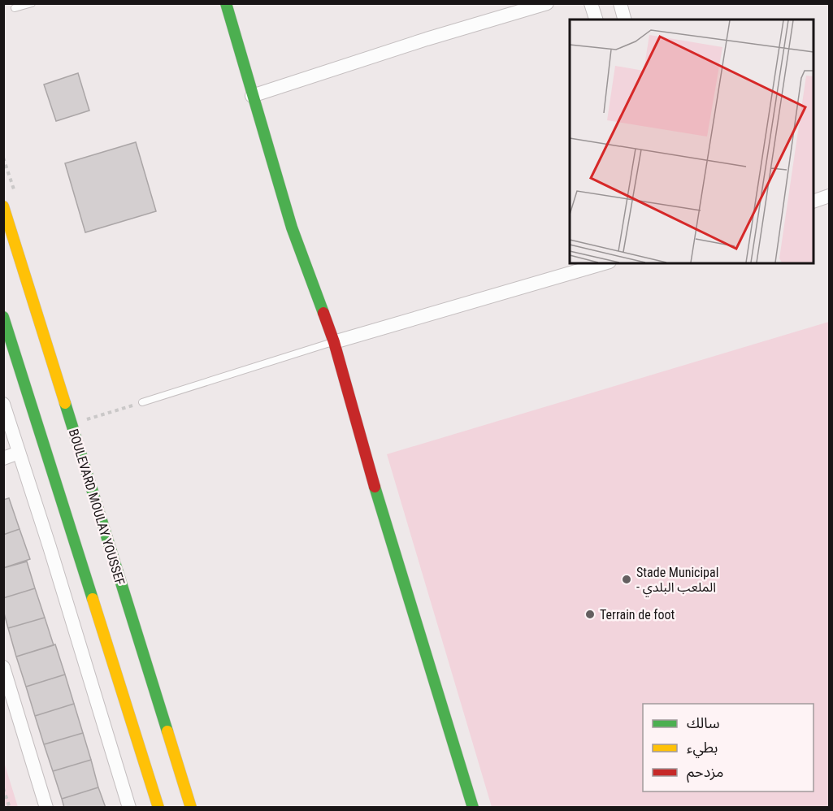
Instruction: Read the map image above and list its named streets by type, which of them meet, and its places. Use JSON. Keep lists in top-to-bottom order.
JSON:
{
  "streets": {
    "street": ["BOULEVARD MOULAY YOUSSEF"]
  },
  "places": ["Stade Municipal - الملعب البلدي", "Terrain de foot"],
  "legend": ["سالك", "بطيء", "مزدحم"]
}
